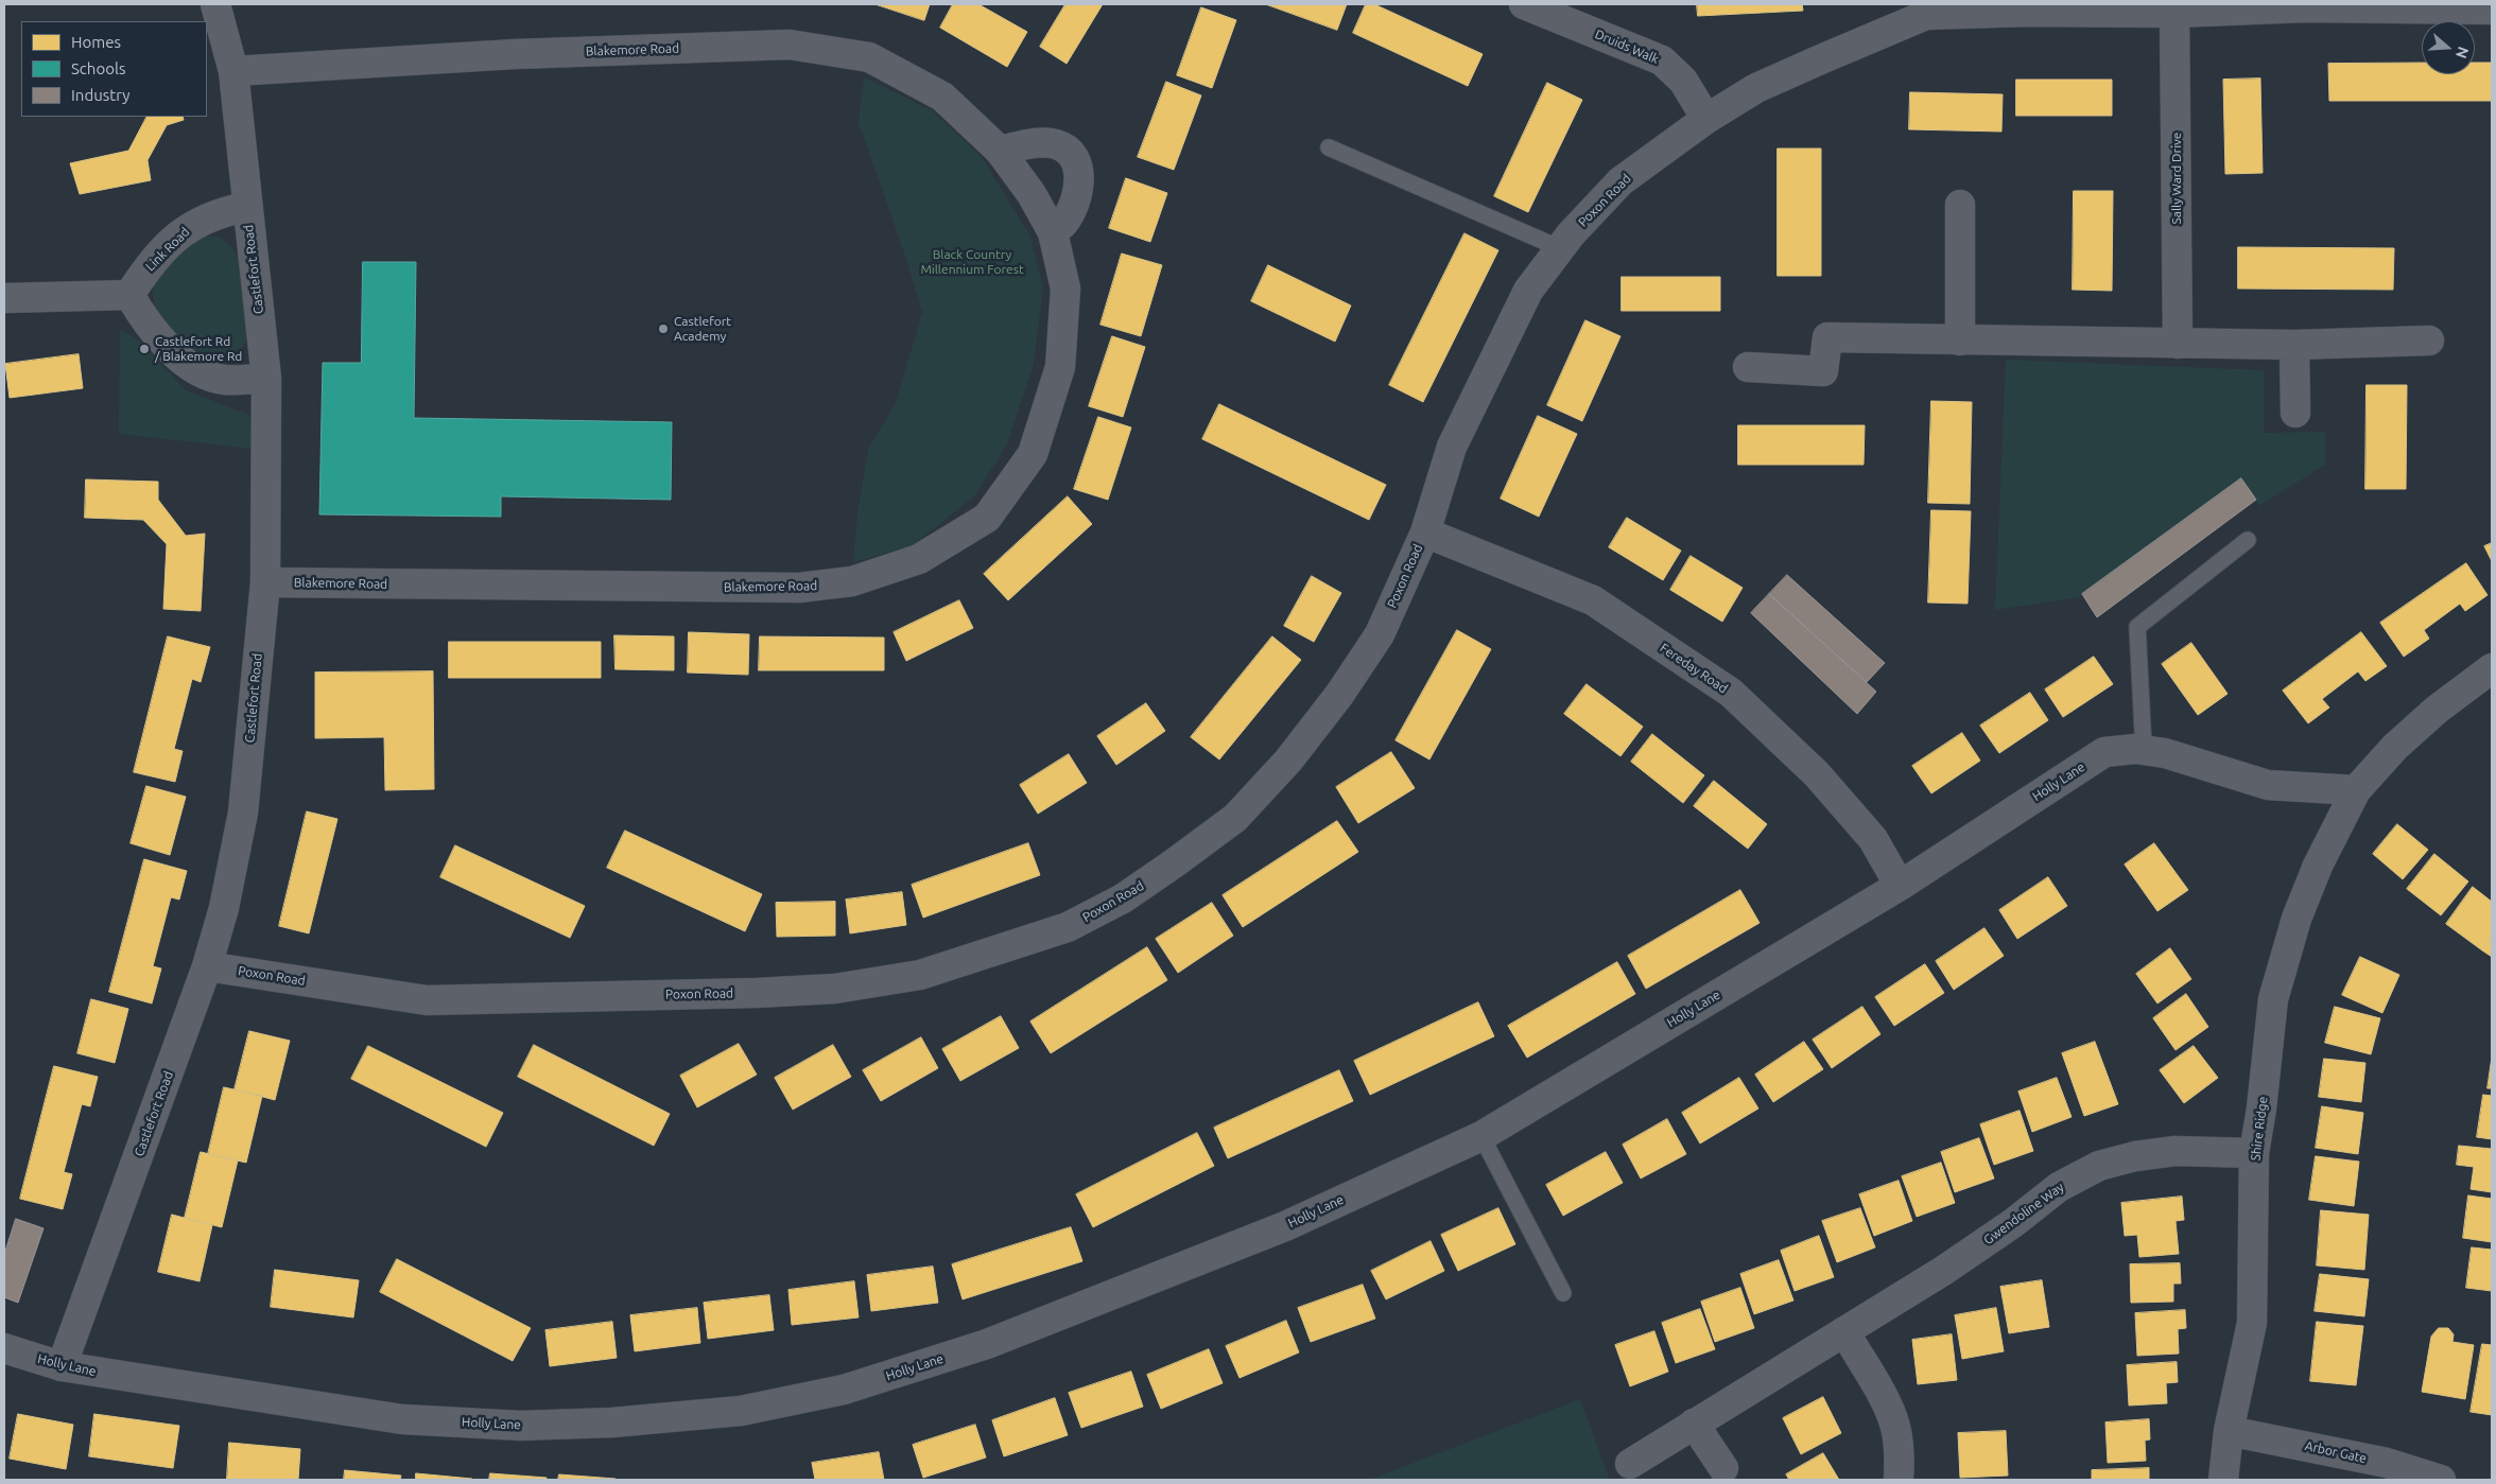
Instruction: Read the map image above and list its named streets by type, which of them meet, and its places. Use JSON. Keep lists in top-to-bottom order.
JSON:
{
  "streets": {
    "street": [
      "Druids Walk",
      "Blakemore Road",
      "Sally Ward Drive",
      "Poxon Road",
      "Link Road",
      "Castlefort Road",
      "Fereday Road",
      "Holly Lane",
      "Shire Ridge",
      "Gwendoline Way",
      "Arbor Gate"
    ]
  },
  "crossings": [
    ["Druids Walk", "Poxon Road"],
    ["Blakemore Road", "Castlefort Road"],
    ["Sally Ward Drive", "Poxon Road"],
    ["Poxon Road", "Castlefort Road"],
    ["Poxon Road", "Fereday Road"],
    ["Link Road", "Castlefort Road"],
    ["Castlefort Road", "Holly Lane"],
    ["Fereday Road", "Holly Lane"],
    ["Holly Lane", "Shire Ridge"],
    ["Shire Ridge", "Gwendoline Way"],
    ["Shire Ridge", "Arbor Gate"]
  ],
  "parks": ["Black Country Millennium Forest"],
  "places": ["Castlefort Academy", "Castlefort Rd / Blakemore Rd"],
  "legend": ["Homes", "Schools", "Industry"],
  "north": "right"
}
